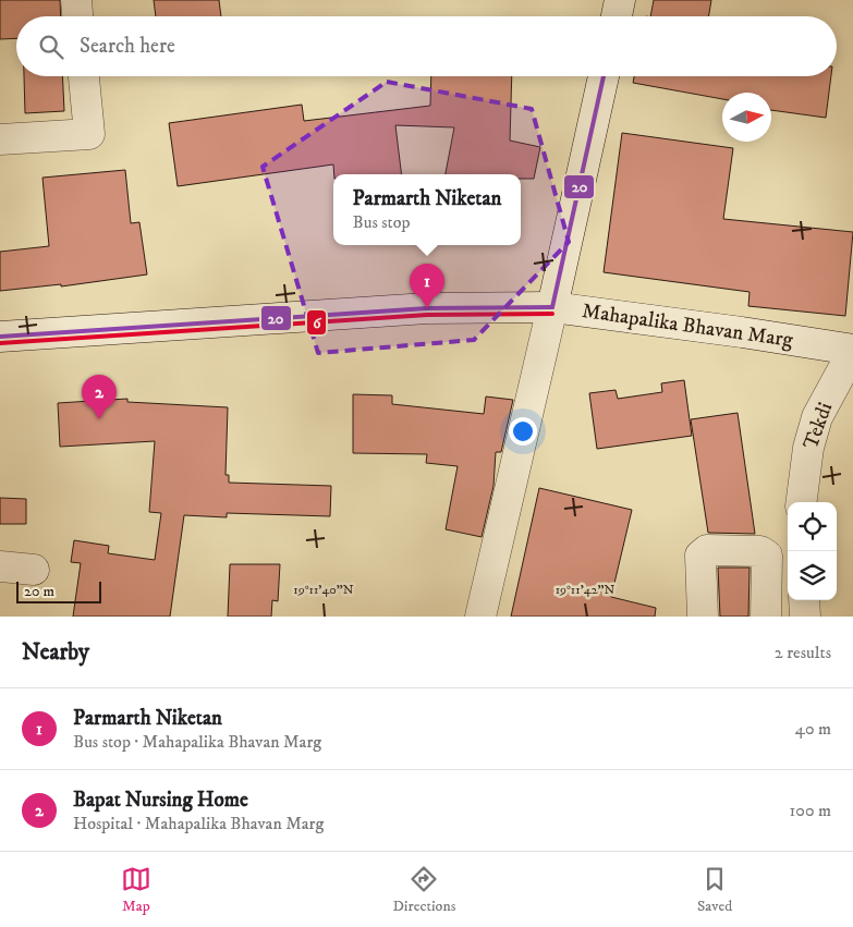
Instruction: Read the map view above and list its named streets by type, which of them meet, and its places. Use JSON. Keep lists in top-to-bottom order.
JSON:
{
  "streets": {
    "street": ["Mahapalika Bhavan Marg", "Tekdi"]
  },
  "crossings": [
    ["Mahapalika Bhavan Marg", "Tekdi"]
  ],
  "lines": ["transit line 20", "transit line 6"],
  "scale_bar": "20 m",
  "north": "right",
  "page": {
    "search": "Search here",
    "popup": ["Parmarth Niketan", "Bus stop"],
    "pins": ["1", "2"],
    "scale": "20 m",
    "heading": ["Nearby", "2 results"],
    "list": [
      {
        "mark": "1",
        "name": "Parmarth Niketan",
        "note": "Bus stop · Mahapalika Bhavan Marg",
        "value": "40 m"
      },
      {
        "mark": "2",
        "name": "Bapat Nursing Home",
        "note": "Hospital · Mahapalika Bhavan Marg",
        "value": "100 m"
      }
    ],
    "nav": ["Map", "Directions", "Saved"]
  },
  "coordinates": ["19°11'40\"N", "19°11'42\"N"]
}
